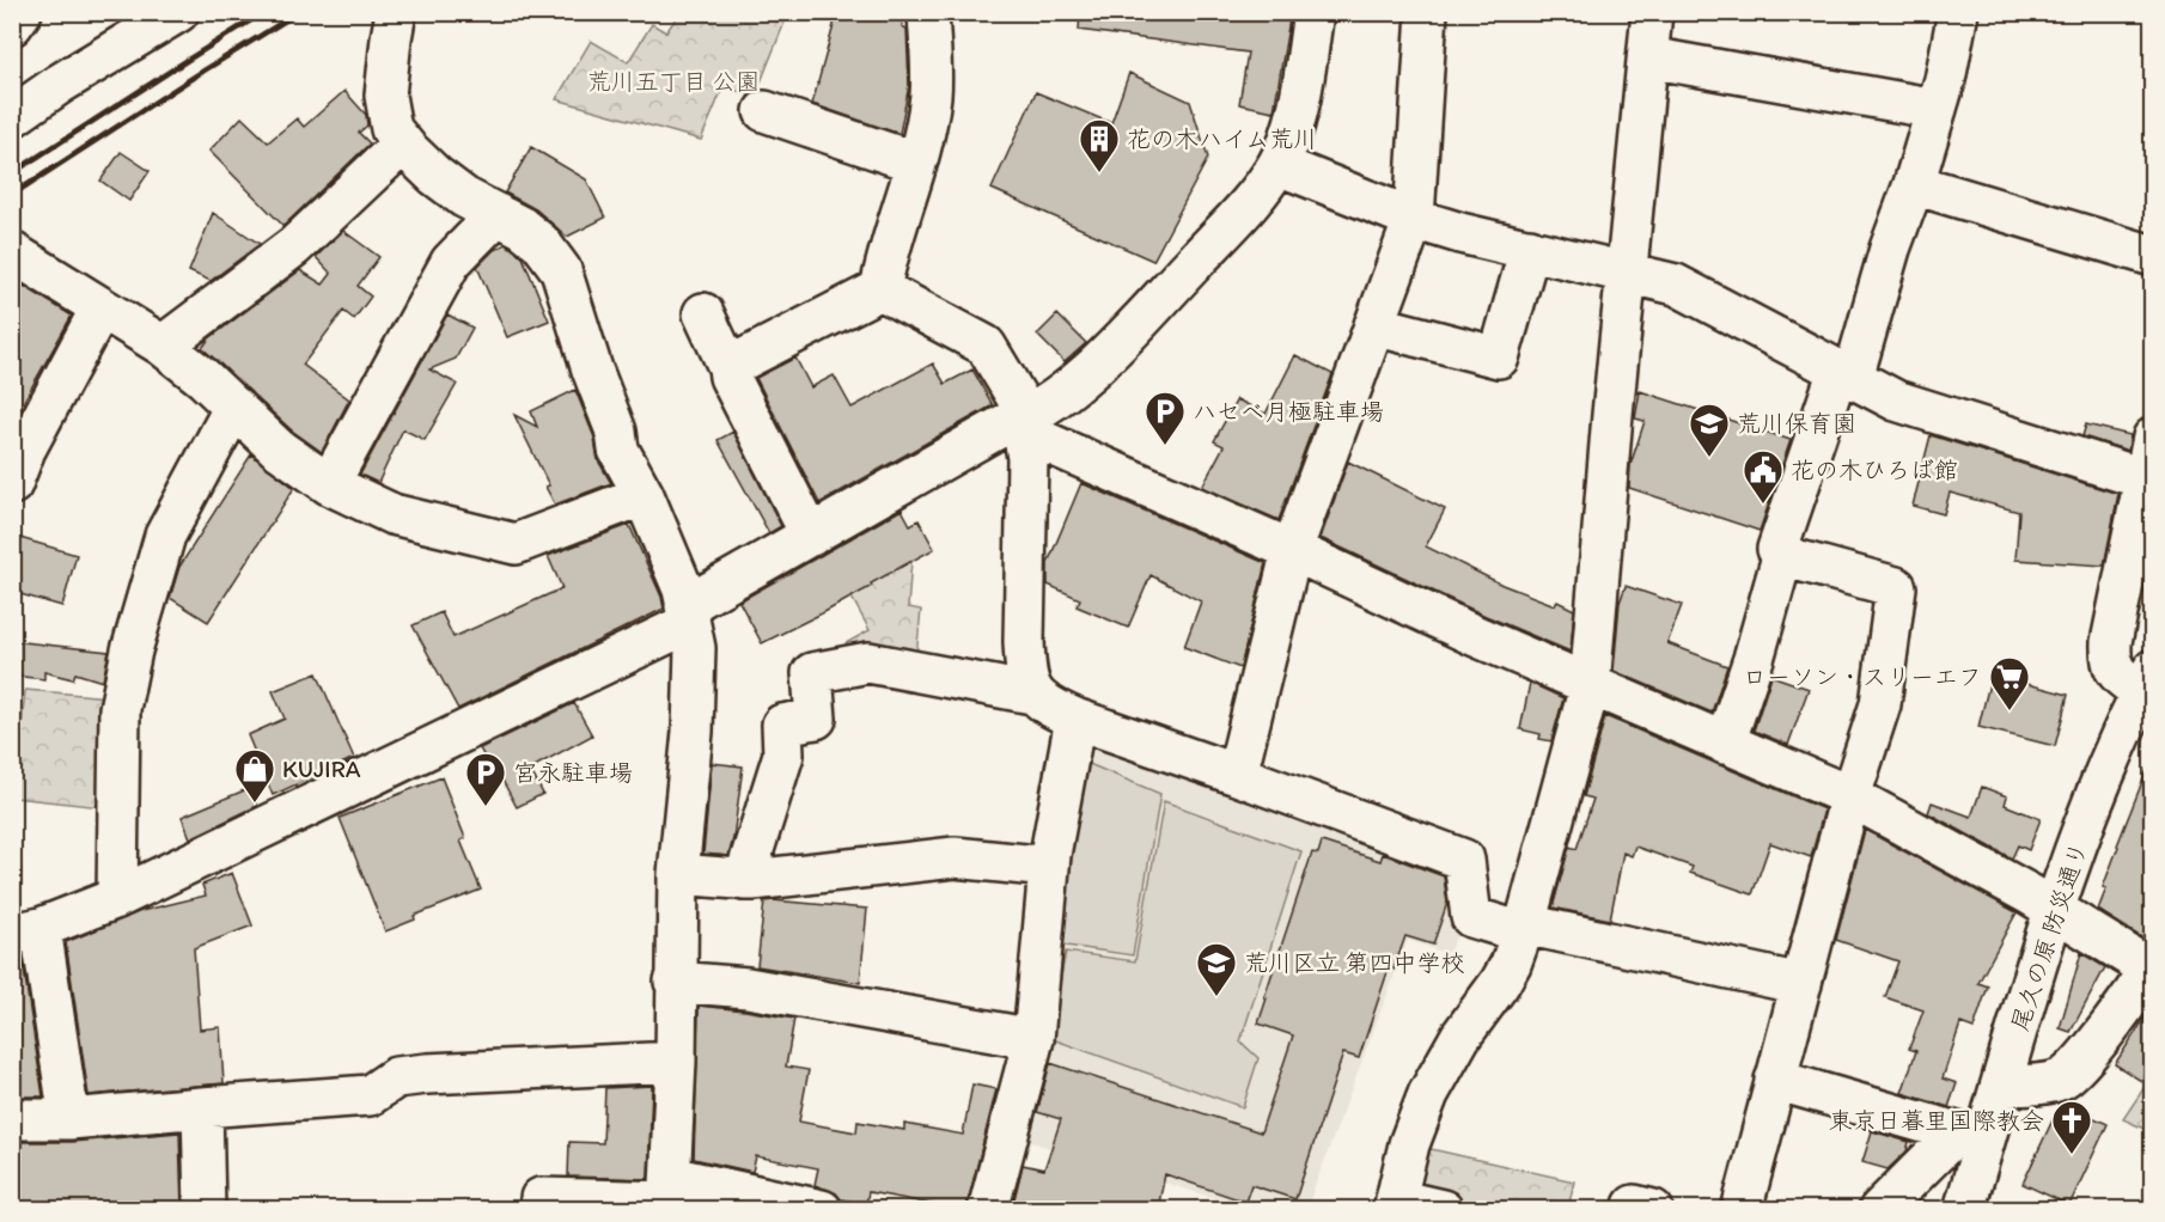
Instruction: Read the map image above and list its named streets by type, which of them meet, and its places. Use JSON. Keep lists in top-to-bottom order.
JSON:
{
  "streets": {
    "street": ["尾久の原 防災通り"]
  },
  "parks": ["荒川五丁目 公園"],
  "places": {
    "building": ["花の木ハイム荒川"],
    "parking": ["ハセベ月極駐車場", "宮永駐車場"],
    "school or university": ["荒川保育園", "荒川区立 第四中学校"],
    "public building": ["花の木ひろば館"],
    "supermarket": ["ローソン・スリーエフ"],
    "shop": ["KUJIRA"],
    "church": ["東京日暮里国際教会"]
  }
}
